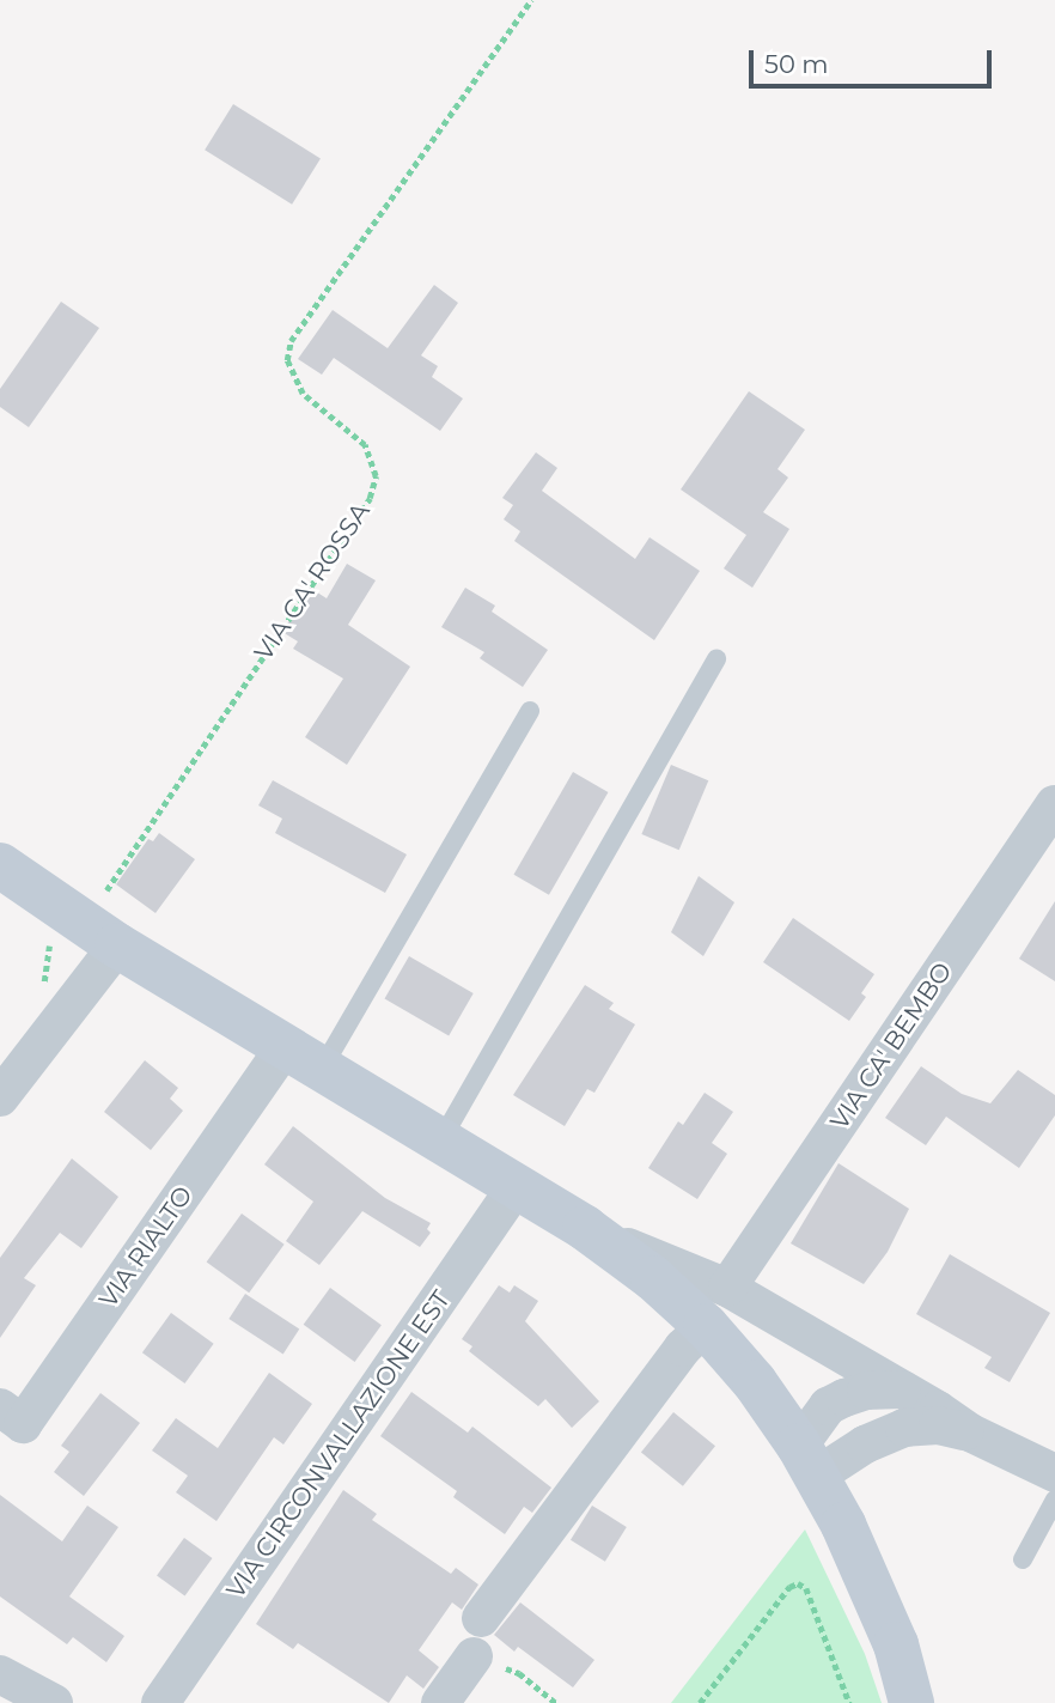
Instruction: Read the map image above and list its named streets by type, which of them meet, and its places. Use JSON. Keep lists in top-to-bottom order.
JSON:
{
  "streets": {
    "street": ["VIA CA' BEMBO", "VIA RIALTO", "VIA CIRCONVALLAZIONE EST"],
    "path": ["VIA CA' ROSSA"]
  },
  "scale_bar": "50 m"
}
